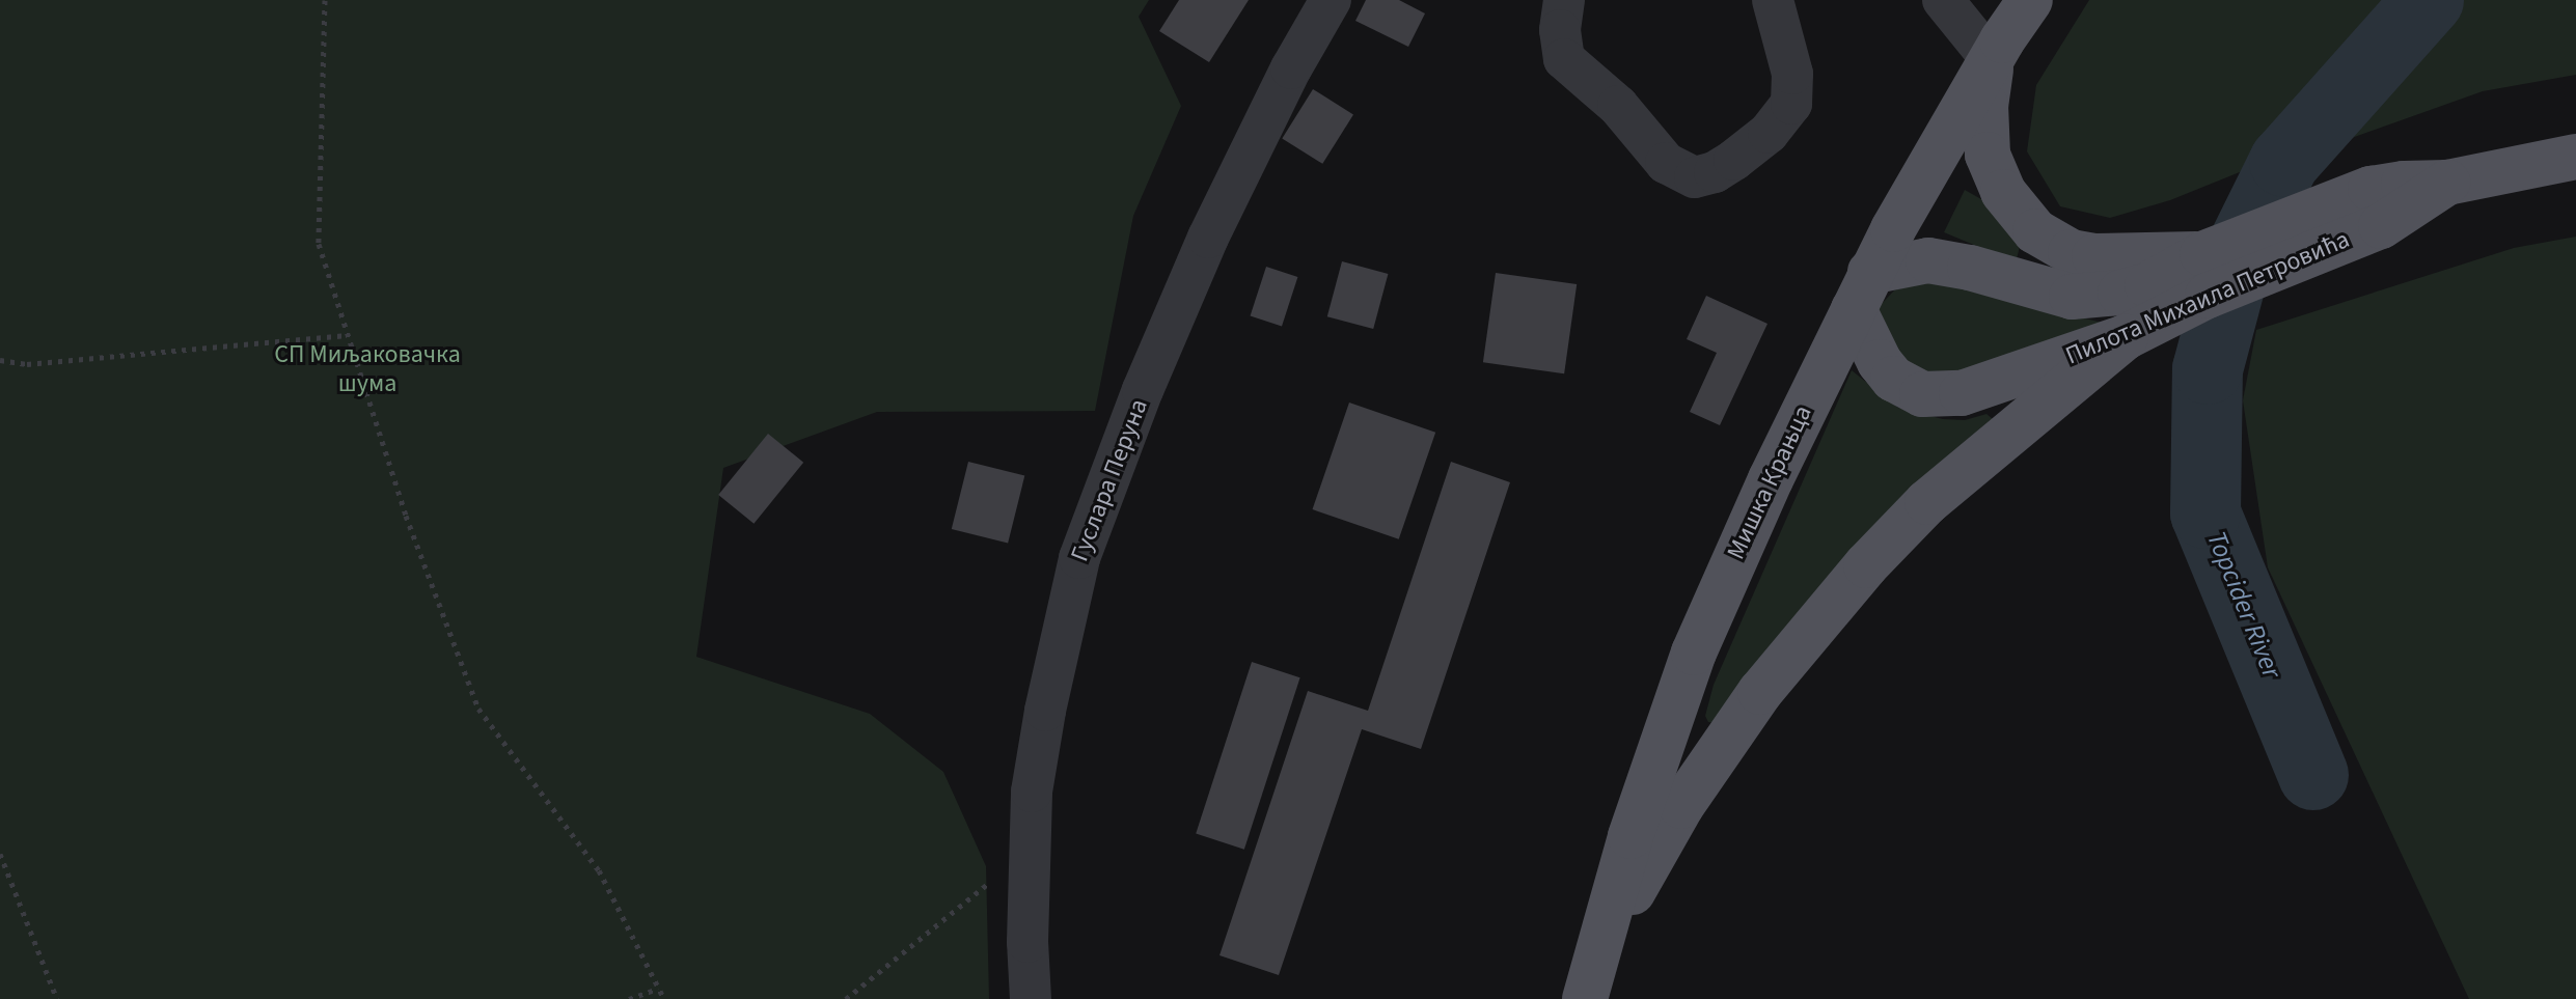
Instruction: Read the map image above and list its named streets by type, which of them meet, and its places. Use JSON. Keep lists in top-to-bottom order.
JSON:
{
  "streets": {
    "main road": ["Пилота Михаила Петровића", "Мишка Крањца"],
    "street": ["Гуслара Перуна"]
  },
  "crossings": [
    ["Пилота Михаила Петровића", "Мишка Крањца"]
  ],
  "water": ["Topcider River"],
  "parks": ["СП Миљаковачка шума"]
}
